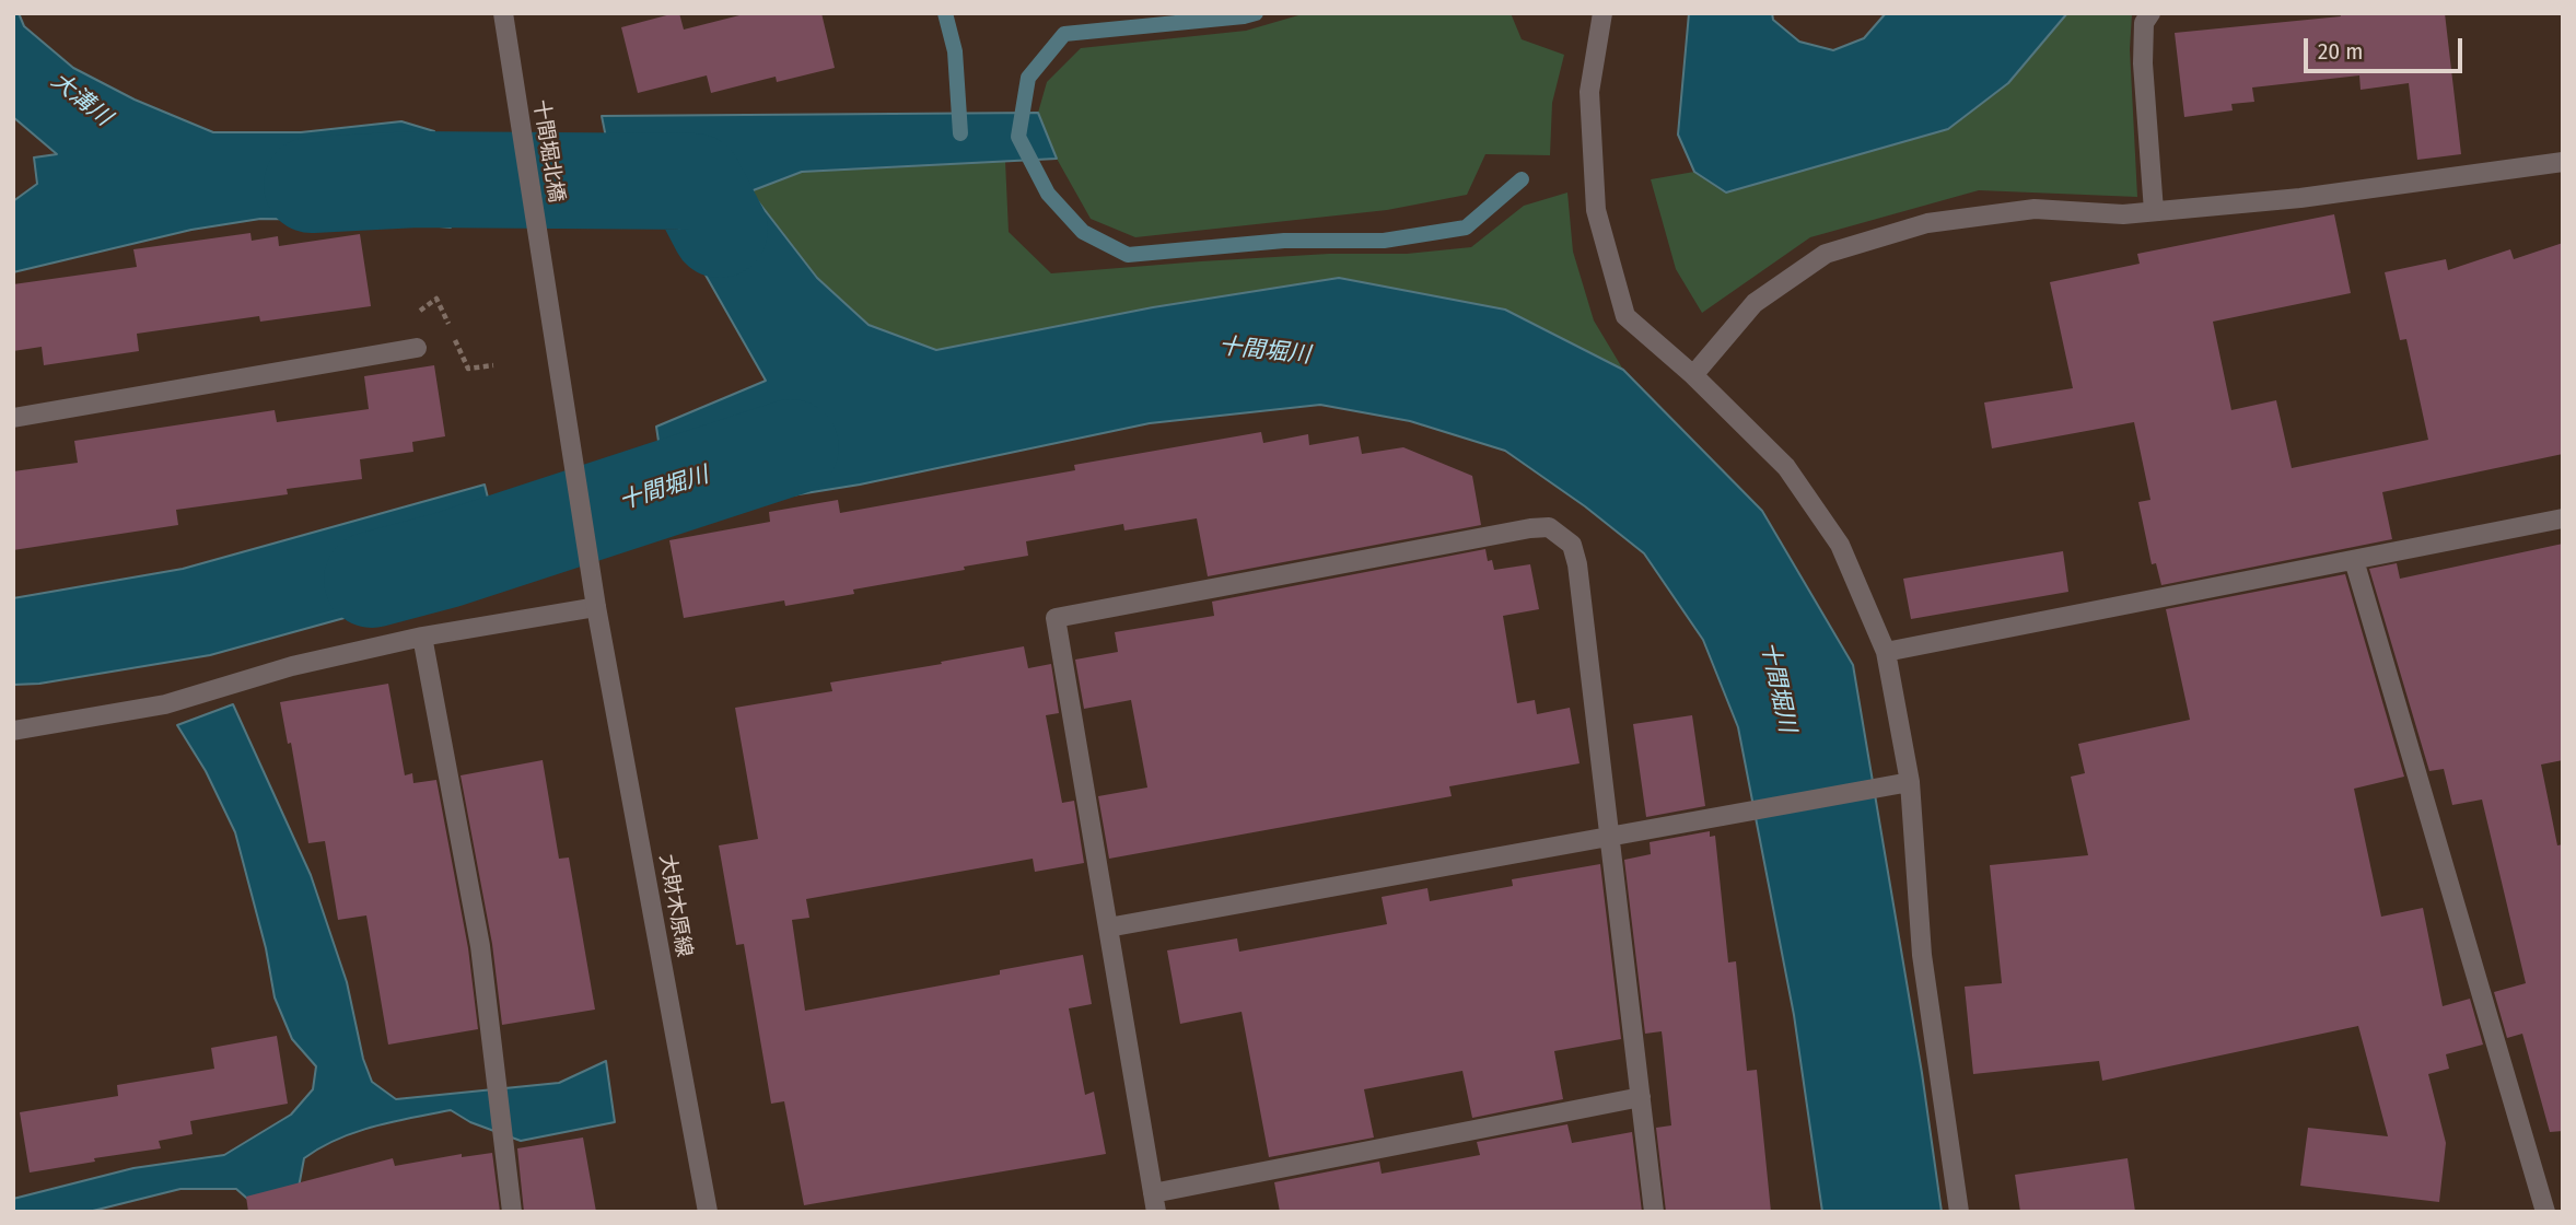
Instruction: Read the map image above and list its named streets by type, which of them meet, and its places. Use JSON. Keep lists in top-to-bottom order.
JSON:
{
  "streets": {
    "street": ["十間堀北橋", "大財木原線"]
  },
  "crossings": [
    ["十間堀北橋", "大財木原線"]
  ],
  "water": ["大溝川", "十間堀川"],
  "scale_bar": "20 m"
}
